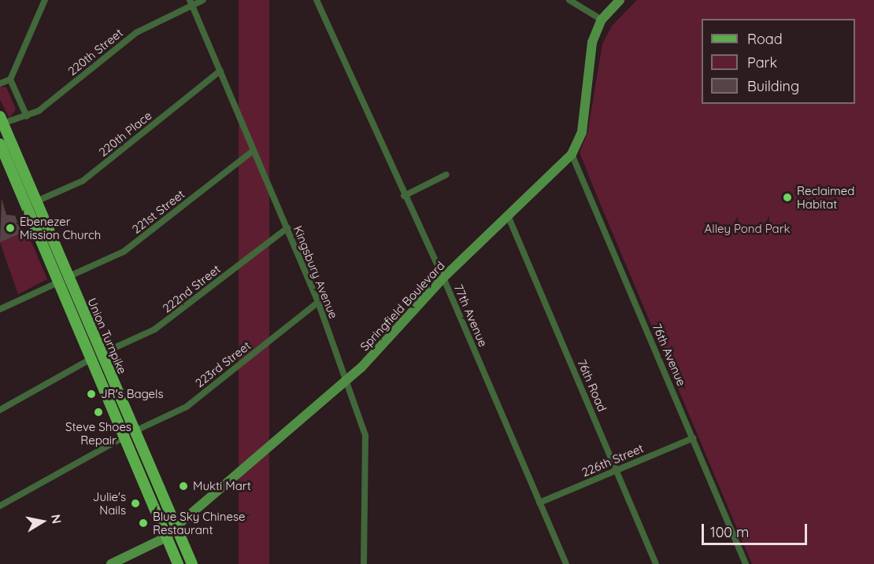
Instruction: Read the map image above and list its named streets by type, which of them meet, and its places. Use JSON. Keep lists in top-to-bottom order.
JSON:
{
  "streets": {
    "main road": ["Springfield Boulevard", "Union Turnpike"],
    "street": [
      "220th Street",
      "220th Place",
      "221st Street",
      "Kingsbury Avenue",
      "222nd Street",
      "77th Avenue",
      "76th Avenue",
      "223rd Street",
      "76th Road",
      "226th Street"
    ]
  },
  "crossings": [
    ["220th Street", "Kingsbury Avenue"],
    ["220th Street", "Union Turnpike"],
    ["220th Place", "Kingsbury Avenue"],
    ["220th Place", "Union Turnpike"],
    ["221st Street", "Kingsbury Avenue"],
    ["221st Street", "Union Turnpike"],
    ["Kingsbury Avenue", "222nd Street"],
    ["Kingsbury Avenue", "Springfield Boulevard"],
    ["Kingsbury Avenue", "223rd Street"],
    ["222nd Street", "Union Turnpike"],
    ["Springfield Boulevard", "77th Avenue"],
    ["Springfield Boulevard", "Union Turnpike"],
    ["Springfield Boulevard", "76th Avenue"],
    ["Springfield Boulevard", "76th Road"],
    ["77th Avenue", "226th Street"],
    ["Union Turnpike", "223rd Street"],
    ["76th Avenue", "226th Street"],
    ["76th Road", "226th Street"]
  ],
  "parks": ["Alley Pond Park"],
  "places": [
    "Reclaimed Habitat",
    "Ebenezer Mission Church",
    "JR's Bagels",
    "Steve Shoes Repair",
    "Mukti Mart",
    "Julie's Nails",
    "Blue Sky Chinese Restaurant"
  ],
  "legend": ["Road", "Park", "Building"],
  "scale_bar": "100 m",
  "north": "right"
}
